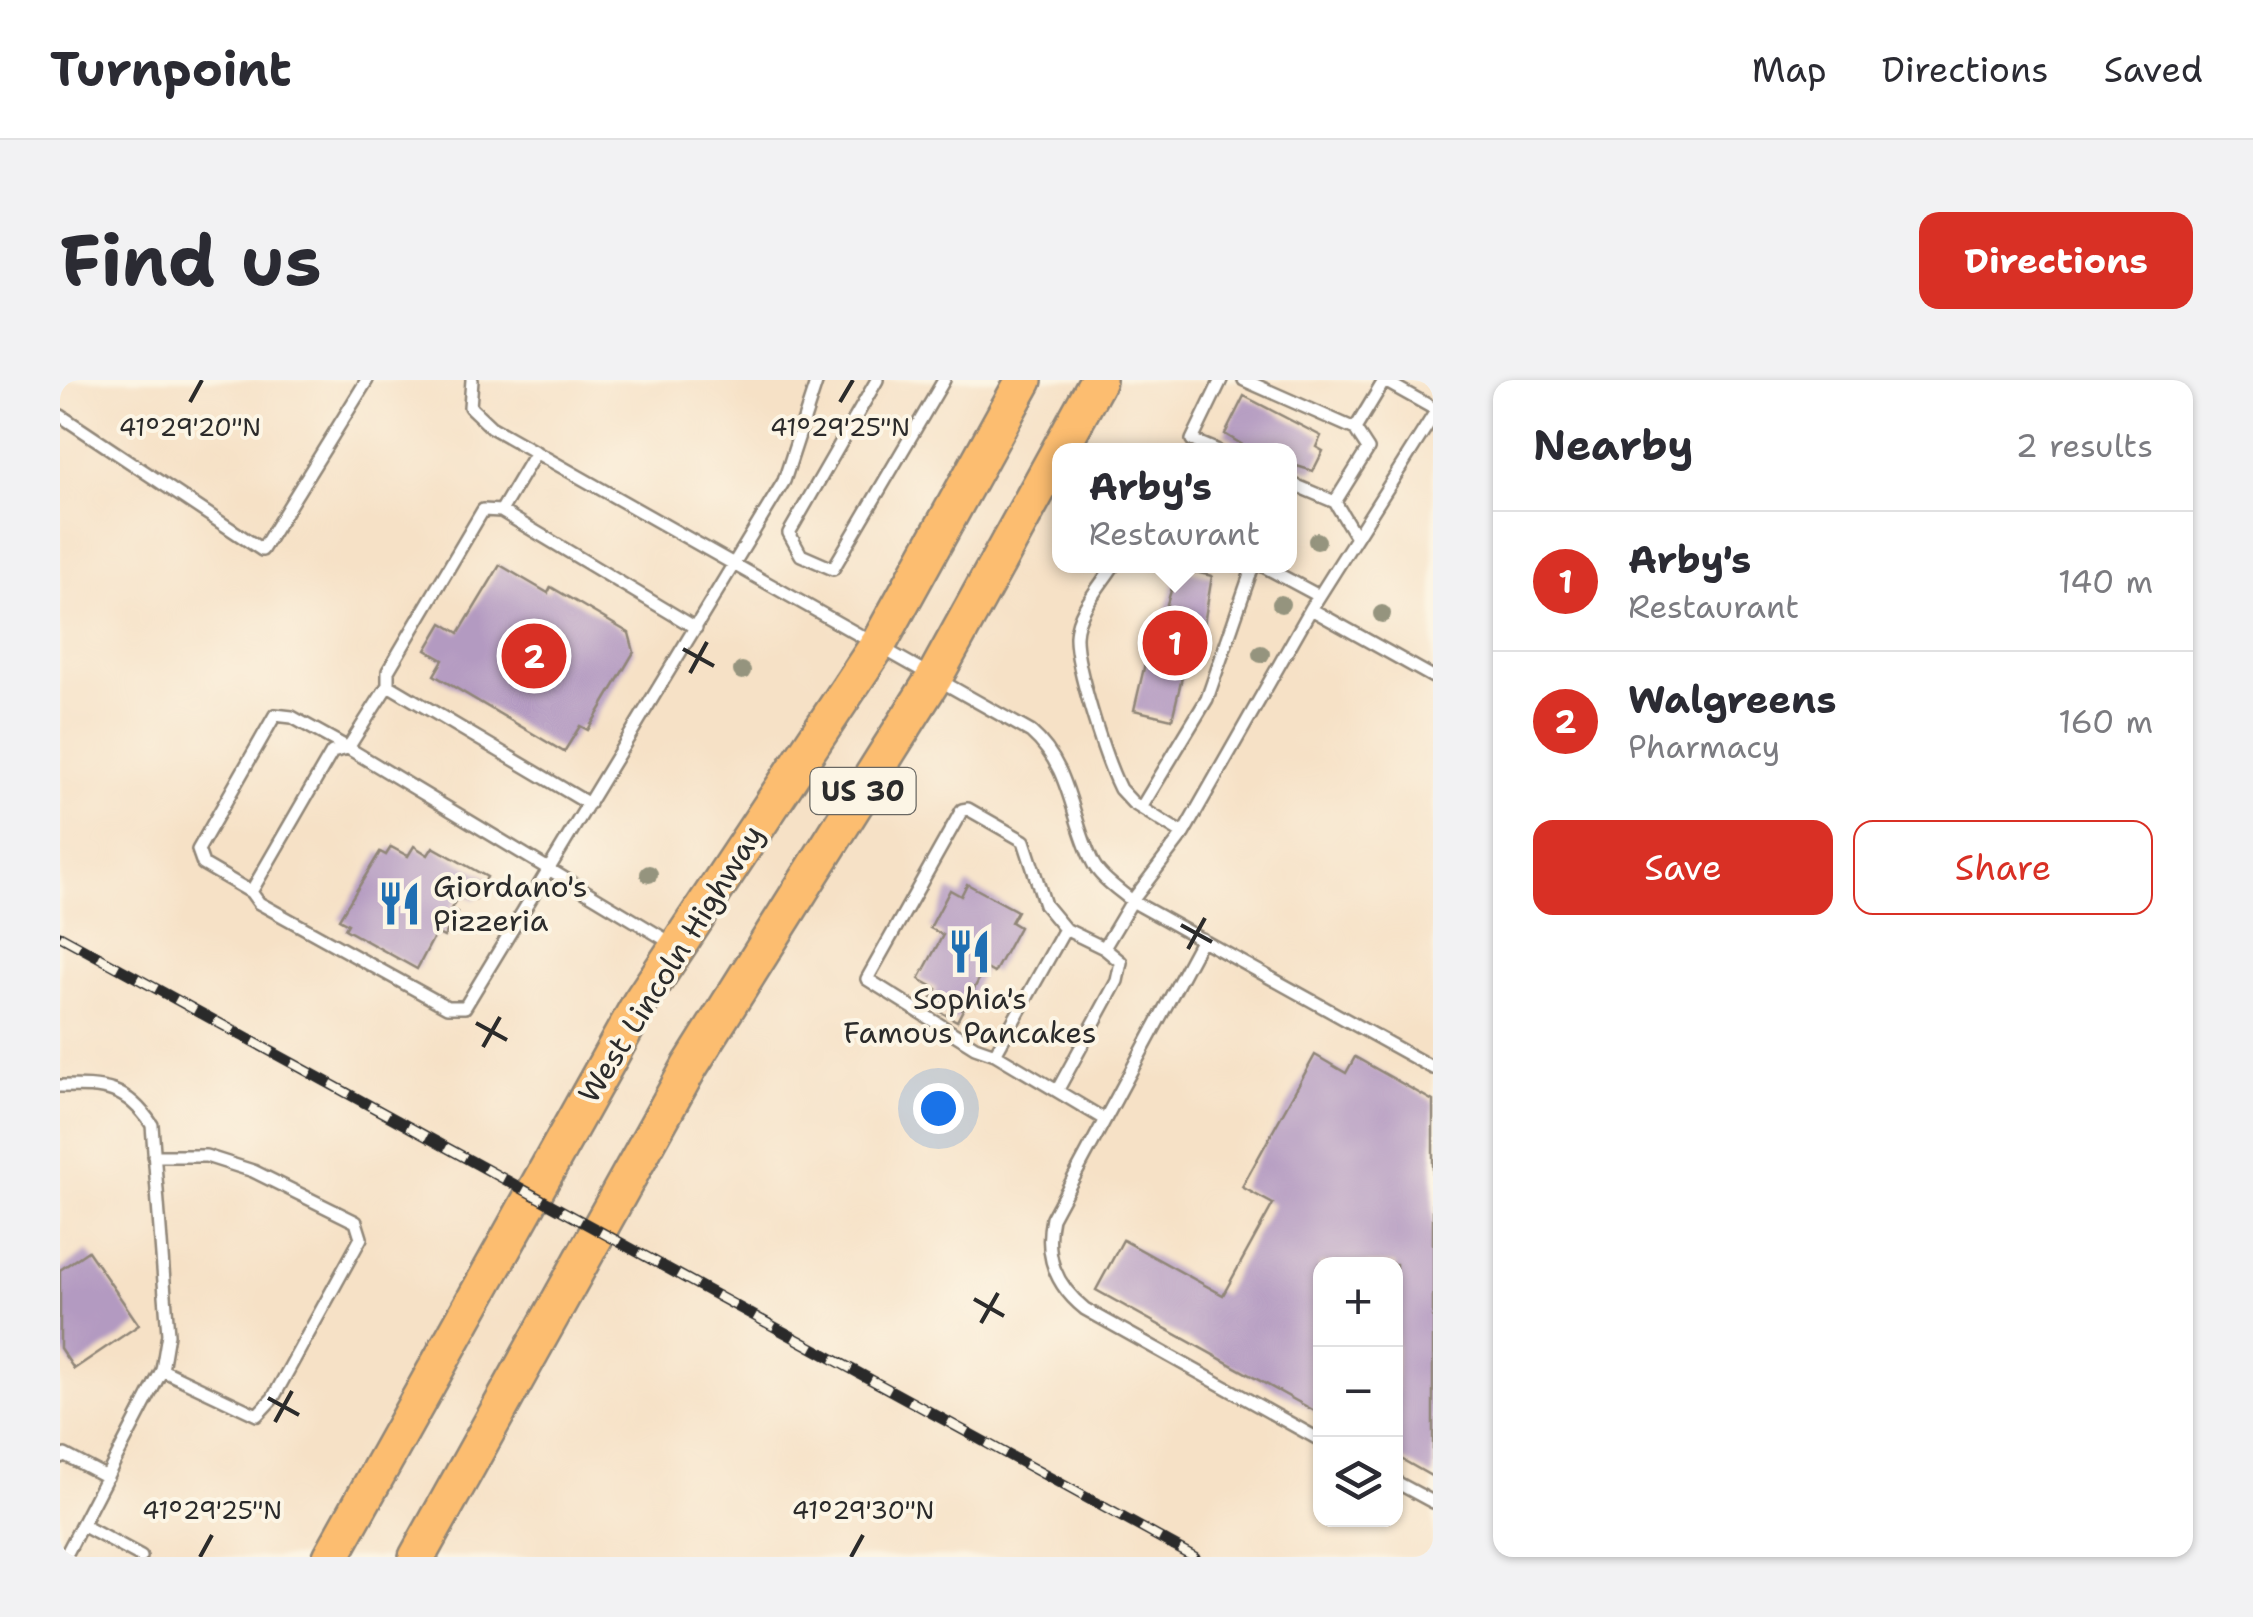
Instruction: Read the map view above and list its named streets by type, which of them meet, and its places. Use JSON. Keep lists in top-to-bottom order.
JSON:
{
  "streets": {
    "main road": ["US 30", "West Lincoln Highway"]
  },
  "places": {
    "restaurant": ["Giordano's Pizzeria", "Sophia's Famous Pancakes"]
  },
  "page": {
    "header": "Turnpoint",
    "nav": ["Map", "Directions", "Saved"],
    "buttons": [
      "Directions",
      ["Save", "Share"]
    ],
    "title": "Find us",
    "heading": ["Nearby", "2 results"],
    "popup": ["Arby's", "Restaurant"],
    "list": [
      {
        "mark": "1",
        "name": "Arby's",
        "note": "Restaurant",
        "value": "140 m"
      },
      {
        "mark": "2",
        "name": "Walgreens",
        "note": "Pharmacy",
        "value": "160 m"
      }
    ],
    "pins": ["1", "2"],
    "map_buttons": ["+", "−"]
  },
  "coordinates": ["41°29'20\"N", "41°29'25\"N", "41°29'30\"N"]
}
